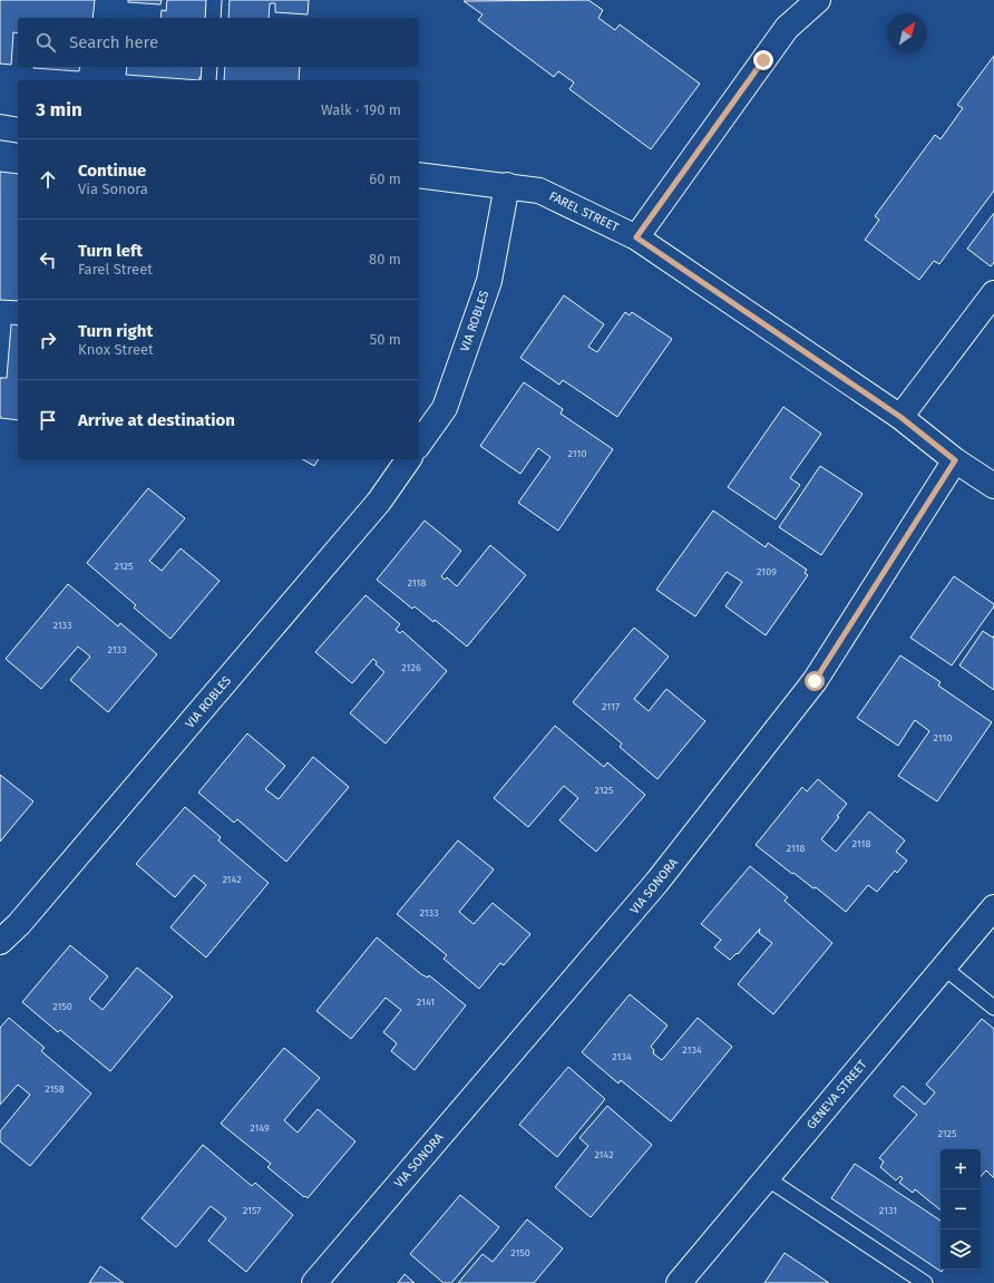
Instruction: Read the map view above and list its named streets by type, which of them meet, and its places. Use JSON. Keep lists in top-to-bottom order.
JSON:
{
  "streets": {
    "street": [
      "FAREL STREET",
      "VIA ROBLES",
      "VIA SONORA",
      "GENEVA STREET"
    ]
  },
  "crossings": [
    ["FAREL STREET", "VIA ROBLES"],
    ["FAREL STREET", "VIA SONORA"]
  ],
  "house_numbers": [
    "2110",
    "2125",
    "2109",
    "2118",
    "2133",
    "2133",
    "2126",
    "2117",
    "2110",
    "2125",
    "2118",
    "2118",
    "2142",
    "2133",
    "2141",
    "2150",
    "2134",
    "2134",
    "2158",
    "2149",
    "2125",
    "2142",
    "2157",
    "2131",
    "2150"
  ],
  "north": "top right",
  "page": {
    "search": "Search here",
    "heading": ["3 min", "Walk · 190 m"],
    "list": [
      ["Continue", "Via Sonora", "60 m"],
      ["Turn left", "Farel Street", "80 m"],
      ["Turn right", "Knox Street", "50 m"],
      "Arrive at destination"
    ],
    "map_buttons": ["+", "−"]
  }
}
